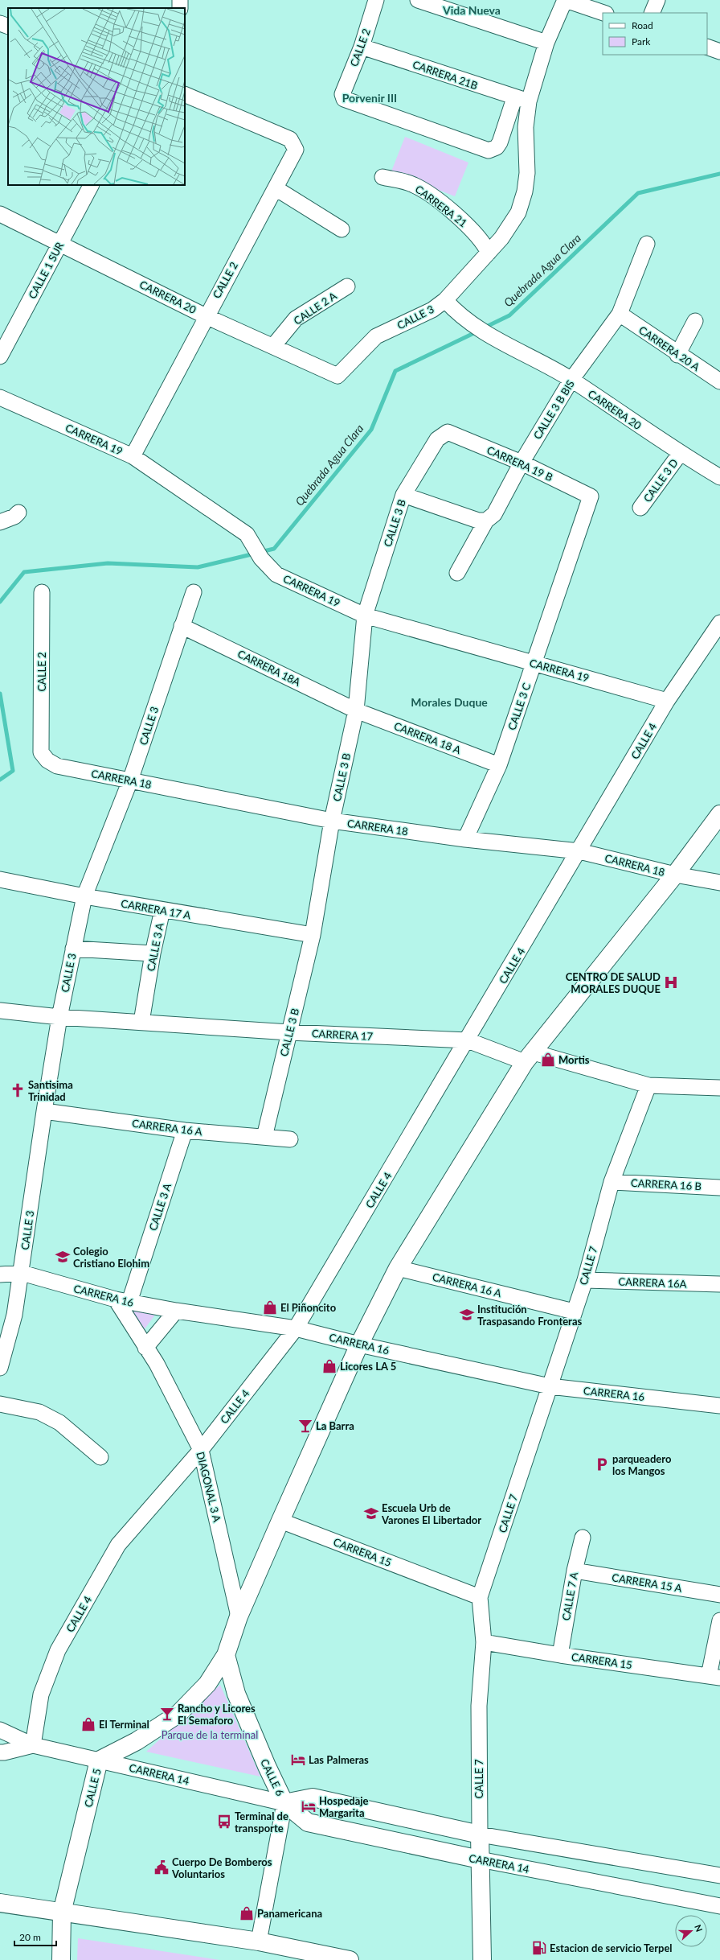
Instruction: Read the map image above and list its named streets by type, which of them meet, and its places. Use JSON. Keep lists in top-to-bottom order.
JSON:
{
  "streets": {
    "street": [
      "CALLE 2",
      "CARRERA 21B",
      "CARRERA 21",
      "CALLE 1 SUR",
      "CARRERA 20",
      "CALLE 2 A",
      "CALLE 3",
      "CARRERA 20 A",
      "CALLE 3 B BIS",
      "CARRERA 19",
      "CARRERA 19 B",
      "CALLE 3 D",
      "CALLE 3 B",
      "CARRERA 18A",
      "CALLE 3 C",
      "CARRERA 18 A",
      "CALLE 4",
      "CARRERA 18",
      "CARRERA 17 A",
      "CALLE 3 A",
      "CARRERA 17",
      "CARRERA 16 A",
      "CARRERA 16 B",
      "CALLE 7",
      "CARRERA 16A",
      "CARRERA 16",
      "DIAGONAL 3 A",
      "CARRERA 15",
      "CARRERA 15 A",
      "CALLE 7 A",
      "CARRERA 14",
      "CALLE 6",
      "CALLE 5"
    ]
  },
  "crossings": [
    ["CALLE 2", "CARRERA 21B"],
    ["CALLE 2", "CARRERA 20"],
    ["CALLE 2", "CARRERA 19"],
    ["CALLE 2", "CARRERA 18"],
    ["CARRERA 21B", "CALLE 3"],
    ["CARRERA 21", "CALLE 3"],
    ["CALLE 1 SUR", "CARRERA 20"],
    ["CARRERA 20", "CALLE 2 A"],
    ["CARRERA 20", "CALLE 3"],
    ["CARRERA 20", "CALLE 3 B BIS"],
    ["CARRERA 20", "CALLE 3 D"],
    ["CALLE 3", "CARRERA 18A"],
    ["CALLE 3", "CARRERA 18"],
    ["CALLE 3", "CARRERA 17 A"],
    ["CALLE 3", "CARRERA 17"],
    ["CALLE 3", "CARRERA 16 A"],
    ["CALLE 3", "CARRERA 16"],
    ["CARRERA 20 A", "CALLE 3 B BIS"],
    ["CALLE 3 B BIS", "CARRERA 19 B"],
    ["CARRERA 19", "CALLE 3 B"],
    ["CARRERA 19", "CALLE 3 C"],
    ["CARRERA 19", "CALLE 4"],
    ["CARRERA 19 B", "CALLE 3 B"],
    ["CARRERA 19 B", "CALLE 3 C"],
    ["CALLE 3 B", "CARRERA 18A"],
    ["CALLE 3 B", "CARRERA 18 A"],
    ["CALLE 3 B", "CARRERA 18"],
    ["CALLE 3 B", "CARRERA 17 A"],
    ["CALLE 3 B", "CARRERA 17"],
    ["CALLE 3 B", "CARRERA 16 A"],
    ["CARRERA 18A", "CARRERA 18 A"],
    ["CALLE 3 C", "CARRERA 18 A"],
    ["CALLE 3 C", "CARRERA 18"],
    ["CALLE 4", "CARRERA 18"],
    ["CALLE 4", "CARRERA 17"],
    ["CALLE 4", "CARRERA 16"],
    ["CALLE 4", "DIAGONAL 3 A"],
    ["CALLE 4", "CARRERA 14"],
    ["CARRERA 18", "CALLE 5"],
    ["CARRERA 17 A", "CALLE 3 A"],
    ["CALLE 3 A", "CARRERA 17"],
    ["CALLE 3 A", "CARRERA 16 A"],
    ["CALLE 3 A", "CARRERA 16"],
    ["CALLE 3 A", "DIAGONAL 3 A"],
    ["CARRERA 17", "CALLE 7"],
    ["CARRERA 17", "CALLE 5"],
    ["CARRERA 16 A", "CALLE 7"],
    ["CARRERA 16 A", "CALLE 5"],
    ["CARRERA 16 B", "CALLE 7"],
    ["CALLE 7", "CARRERA 16A"],
    ["CALLE 7", "CARRERA 16"],
    ["CALLE 7", "CARRERA 15"],
    ["CALLE 7", "CARRERA 14"],
    ["CARRERA 16", "DIAGONAL 3 A"],
    ["CARRERA 16", "CALLE 5"],
    ["DIAGONAL 3 A", "CALLE 5"],
    ["CARRERA 15", "CALLE 7 A"],
    ["CARRERA 15", "CALLE 5"],
    ["CARRERA 15 A", "CALLE 7 A"],
    ["CARRERA 14", "CALLE 6"],
    ["CARRERA 14", "CALLE 5"],
    ["CALLE 6", "CALLE 5"]
  ],
  "districts": ["Vida Nueva", "Porvenir III", "Morales Duque"],
  "water": ["Quebrada Agua Clara"],
  "parks": ["Parque de la terminal"],
  "places": {
    "hospital": ["CENTRO DE SALUD MORALES DUQUE"],
    "shop": [
      "Mortis",
      "El Piñoncito",
      "Licores LA 5",
      "El Terminal",
      "Panamericana"
    ],
    "church": ["Santisima Trinidad"],
    "school or university": ["Colegio Cristiano Elohim", "Institución Traspasando Fronteras", "Escuela Urb de Varones El Libertador"],
    "bar": ["La Barra", "Rancho y Licores El Semaforo"],
    "parking": ["parqueadero los Mangos"],
    "hotel": ["Las Palmeras", "Hospedaje Margarita"],
    "bus stop": ["Terminal de transporte"],
    "public building": ["Cuerpo De Bomberos Voluntarios"],
    "fuel station": ["Estacion de servicio Terpel"]
  },
  "legend": ["Road", "Park"],
  "scale_bar": "20 m",
  "north": "right"
}
